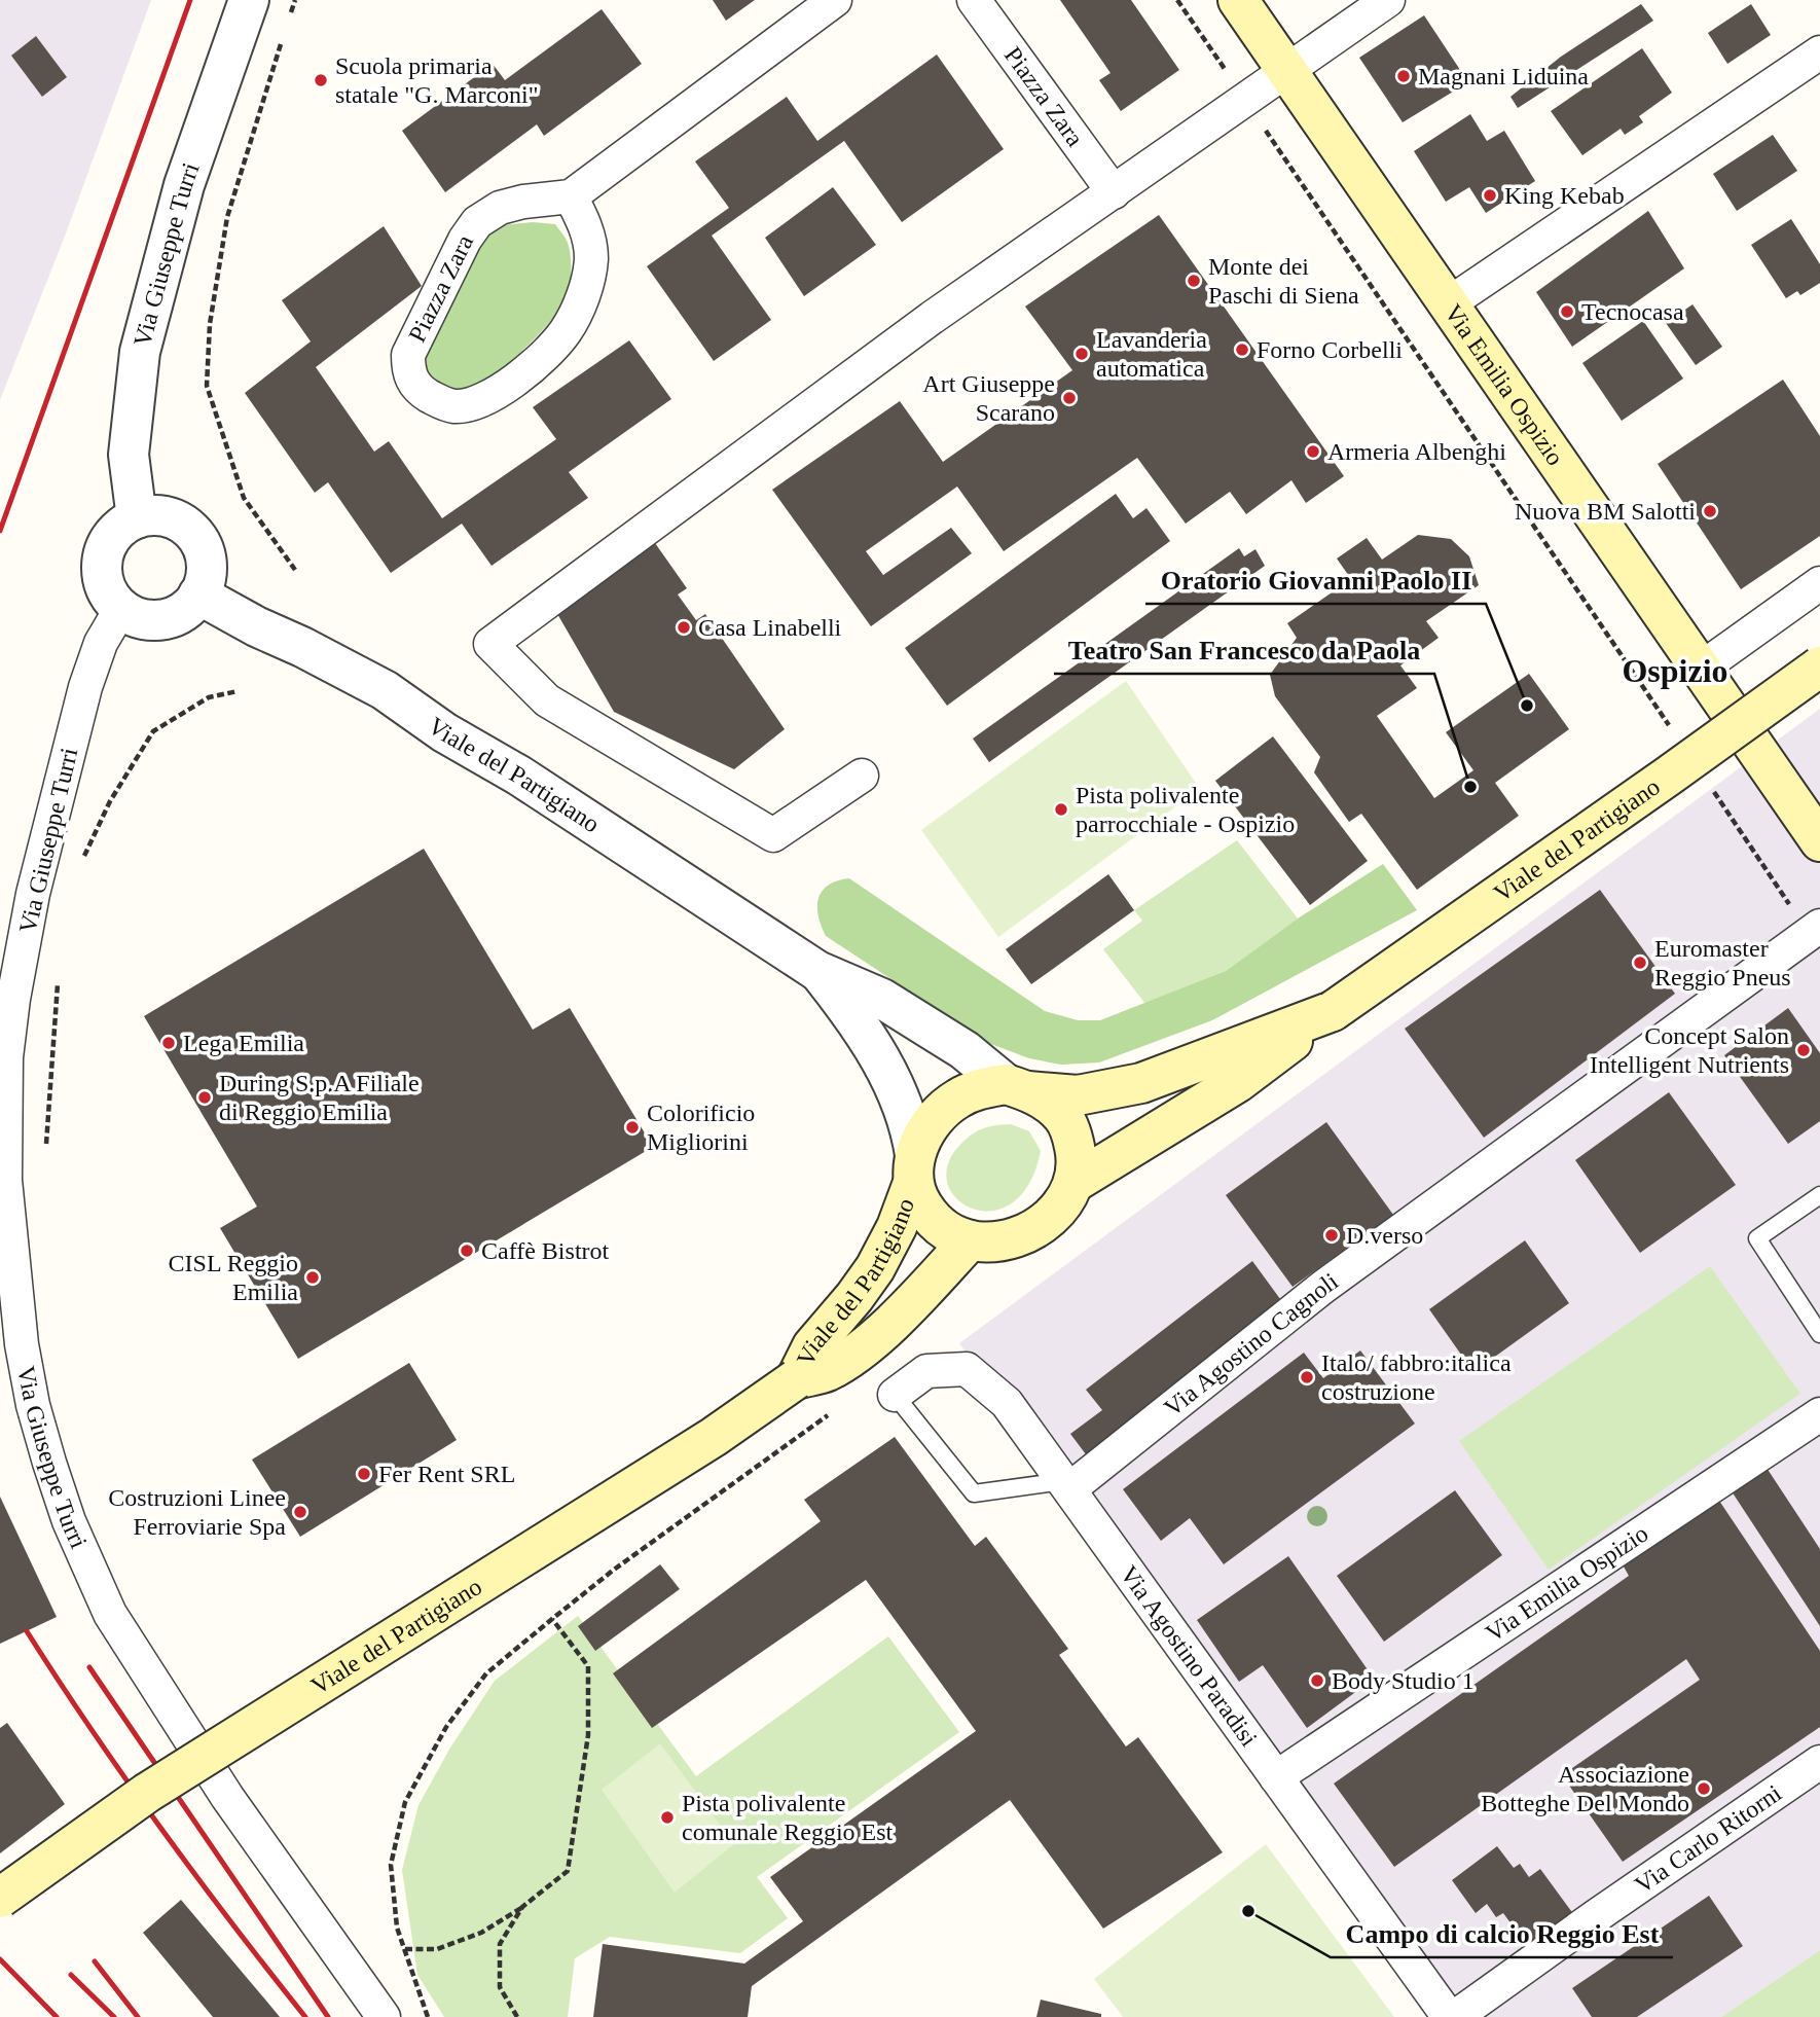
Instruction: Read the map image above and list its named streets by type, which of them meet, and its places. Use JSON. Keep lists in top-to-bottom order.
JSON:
{
  "streets": {
    "main road": ["Via Emilia Ospizio", "Viale del Partigiano"],
    "street": [
      "Piazza Zara",
      "Via Giuseppe Turri",
      "Via Agostino Cagnoli",
      "Via Agostino Paradisi",
      "Via Carlo Ritorni"
    ]
  },
  "crossings": [
    ["Via Giuseppe Turri", "Viale del Partigiano"],
    ["Via Emilia Ospizio", "Via Agostino Paradisi"],
    ["Via Agostino Cagnoli", "Via Agostino Paradisi"]
  ],
  "districts": ["Ospizio"],
  "places": [
    "Magnani Liduina",
    "Scuola primaria statale \"G. Marconi\"",
    "King Kebab",
    "Monte dei Paschi di Siena",
    "Tecnocasa",
    "Forno Corbelli",
    "Lavanderia automatica",
    "Art Giuseppe Scarano",
    "Armeria Albenghi",
    "Nuova BM Salotti",
    "Casa Linabelli",
    "Oratorio Giovanni Paolo II",
    "Teatro San Francesco da Paola",
    "Pista polivalente parrocchiale - Ospizio",
    "Euromaster Reggio Pneus",
    "Lega Emilia",
    "Concept Salon Intelligent Nutrients",
    "During S.p.A Filiale di Reggio Emilia",
    "Colorificio Migliorini",
    "D.verso",
    "Caffè Bistrot",
    "CISL Reggio Emilia",
    "Italo/ fabbro:italica costruzione",
    "Fer Rent SRL",
    "Costruzioni Linee Ferroviarie Spa",
    "Body Studio 1",
    "Associazione Botteghe Del Mondo",
    "Pista polivalente comunale Reggio Est",
    "Campo di calcio Reggio Est"
  ]
}
